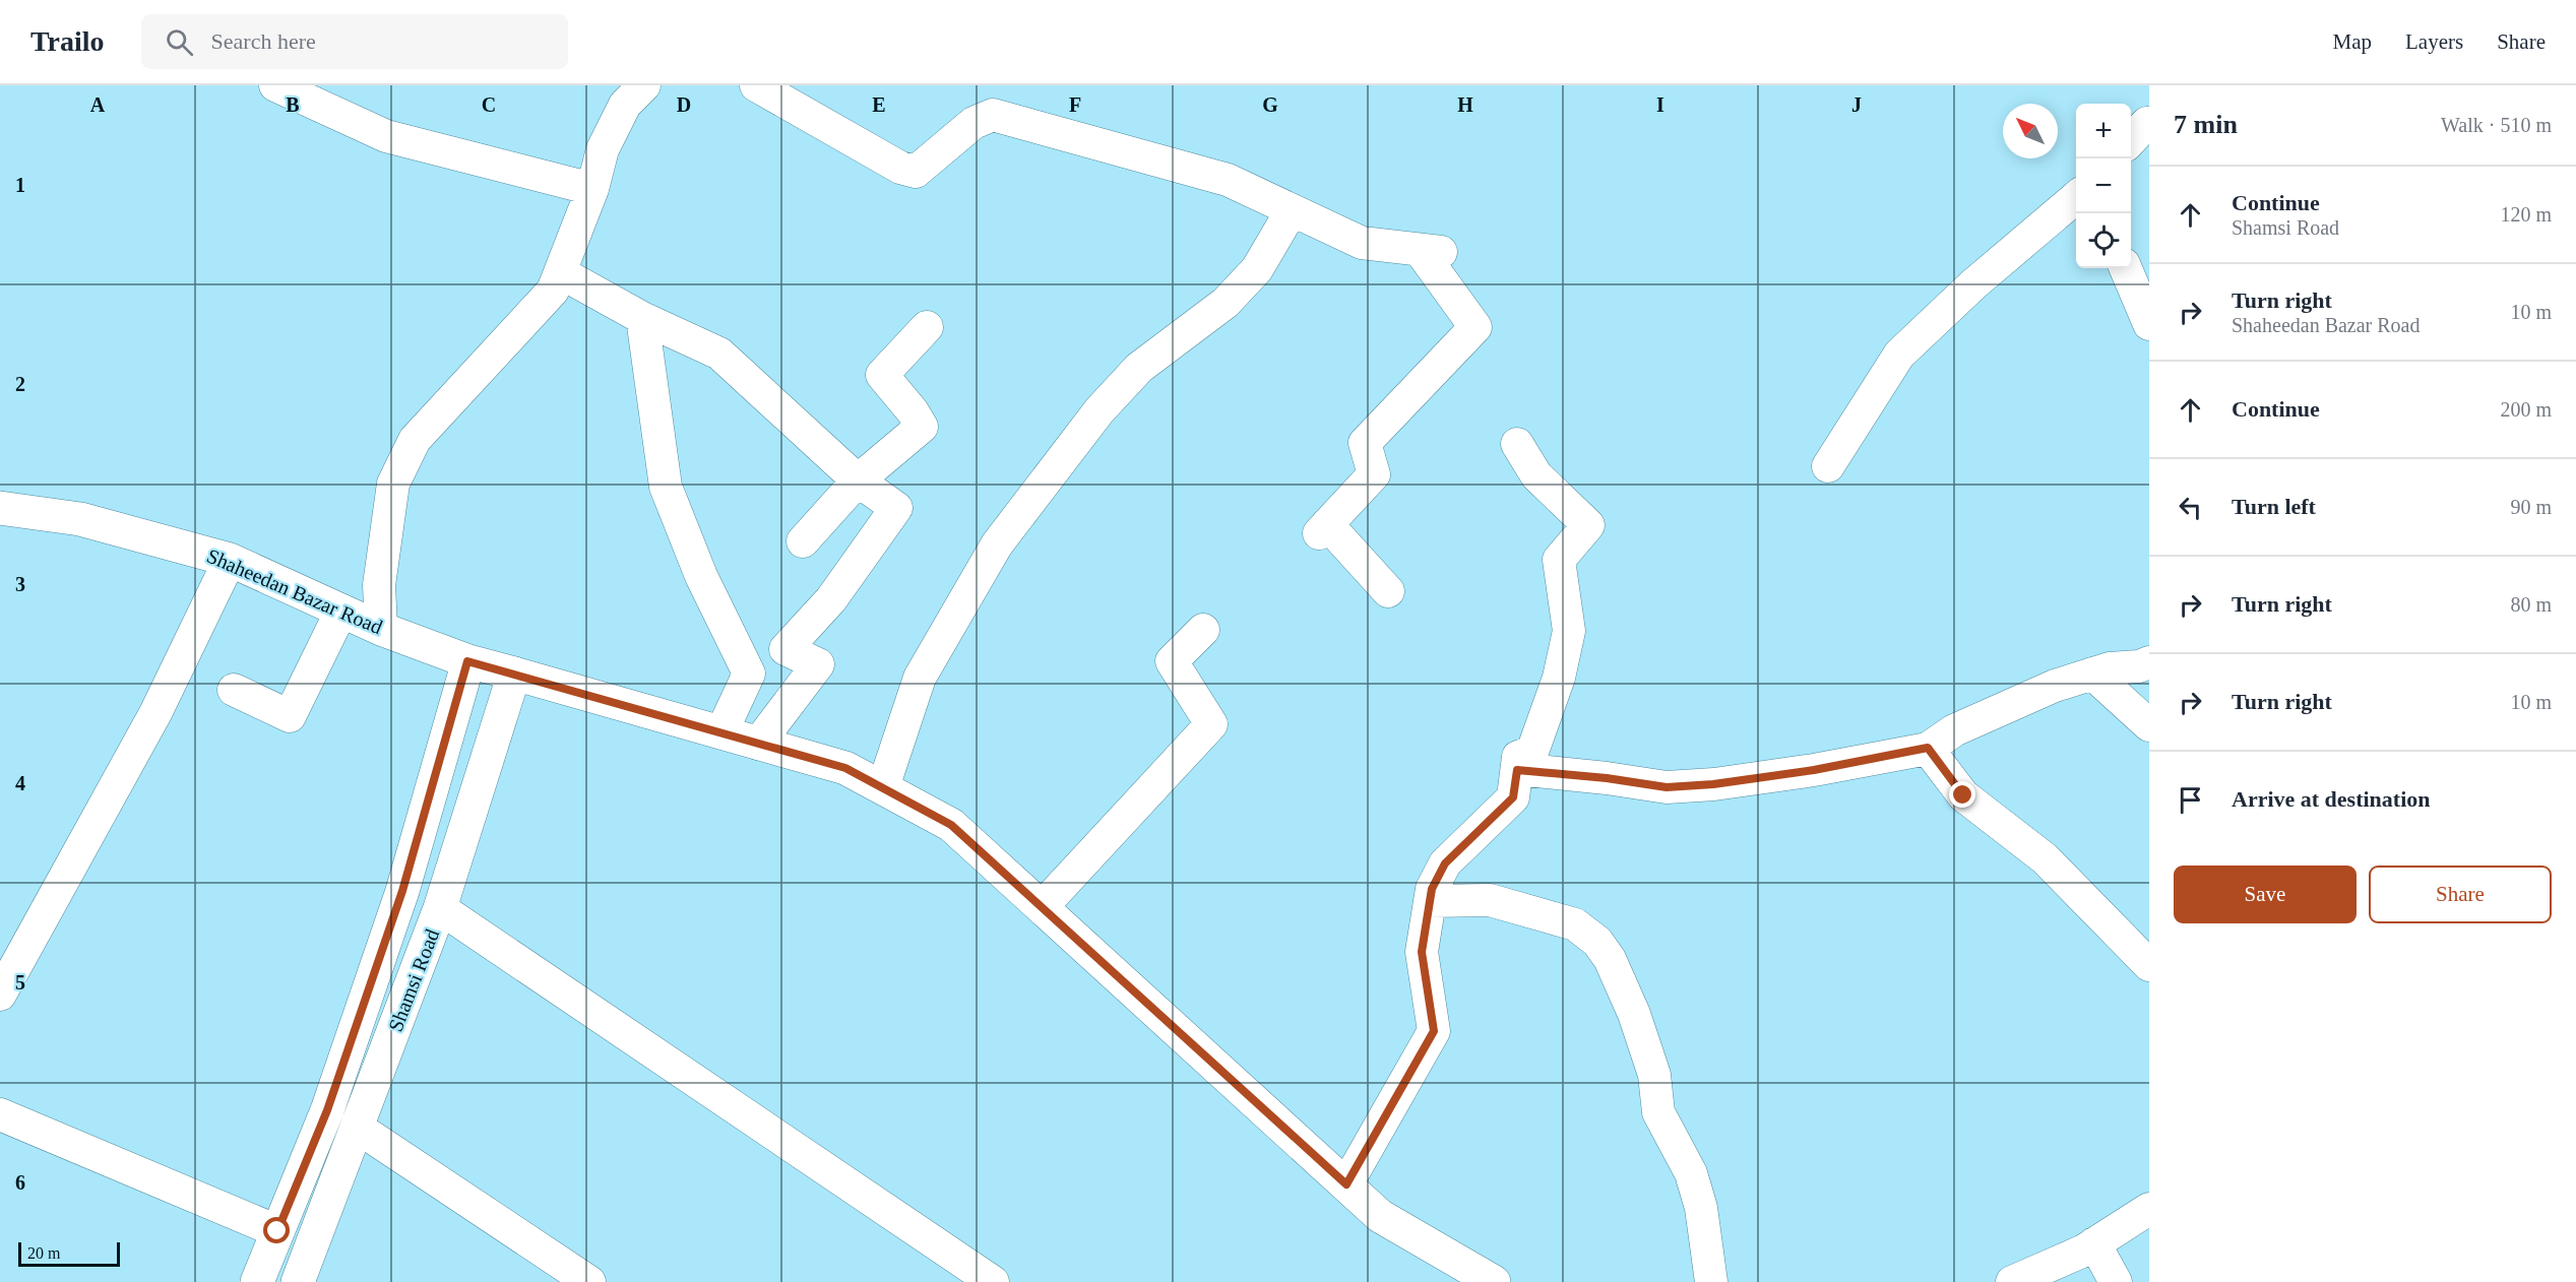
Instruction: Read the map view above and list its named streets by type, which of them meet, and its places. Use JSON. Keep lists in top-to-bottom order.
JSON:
{
  "streets": {
    "main road": ["Shaheedan Bazar Road", "Shamsi Road"]
  },
  "crossings": [
    ["Shaheedan Bazar Road", "Shamsi Road"]
  ],
  "scale_bar": "20 m",
  "north": "top left",
  "page": {
    "header": "Trailo",
    "search": "Search here",
    "nav": ["Map", "Layers", "Share"],
    "heading": ["7 min", "Walk · 510 m"],
    "map_buttons": ["+", "−"],
    "list": [
      ["Continue", "Shamsi Road", "120 m"],
      ["Turn right", "Shaheedan Bazar Road", "10 m"],
      ["Continue", "200 m"],
      ["Turn left", "90 m"],
      ["Turn right", "80 m"],
      ["Turn right", "10 m"],
      "Arrive at destination"
    ],
    "buttons": ["Save", "Share"],
    "scale": "20 m"
  },
  "grid": {
    "columns": [
      "A",
      "B",
      "C",
      "D",
      "E",
      "F",
      "G",
      "H",
      "I",
      "J"
    ],
    "rows": [
      "1",
      "2",
      "3",
      "4",
      "5",
      "6"
    ]
  }
}
